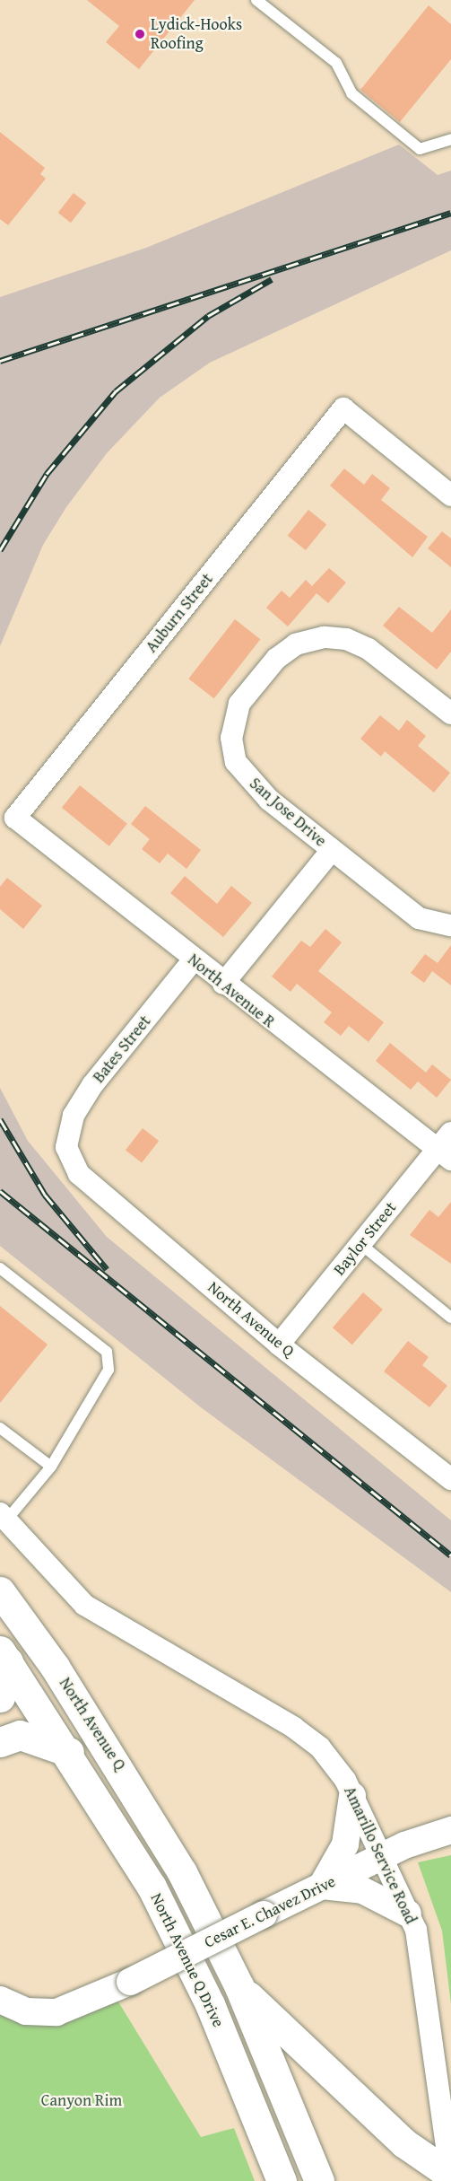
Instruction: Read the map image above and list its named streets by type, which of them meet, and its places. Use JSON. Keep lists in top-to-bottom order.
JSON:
{
  "streets": {
    "main road": ["North Avenue Q", "North Avenue Q Drive"],
    "street": [
      "Auburn Street",
      "San Jose Drive",
      "North Avenue R",
      "Bates Street",
      "Baylor Street",
      "Amarillo Service Road",
      "Cesar E. Chavez Drive"
    ]
  },
  "crossings": [
    ["Auburn Street", "North Avenue R"],
    ["North Avenue R", "Bates Street"],
    ["North Avenue R", "Baylor Street"],
    ["Bates Street", "North Avenue Q"],
    ["Baylor Street", "North Avenue Q"],
    ["North Avenue Q", "North Avenue Q Drive"],
    ["Amarillo Service Road", "Cesar E. Chavez Drive"],
    ["Amarillo Service Road", "North Avenue Q Drive"]
  ],
  "parks": ["Canyon Rim"],
  "places": ["Lydick-Hooks Roofing"]
}
